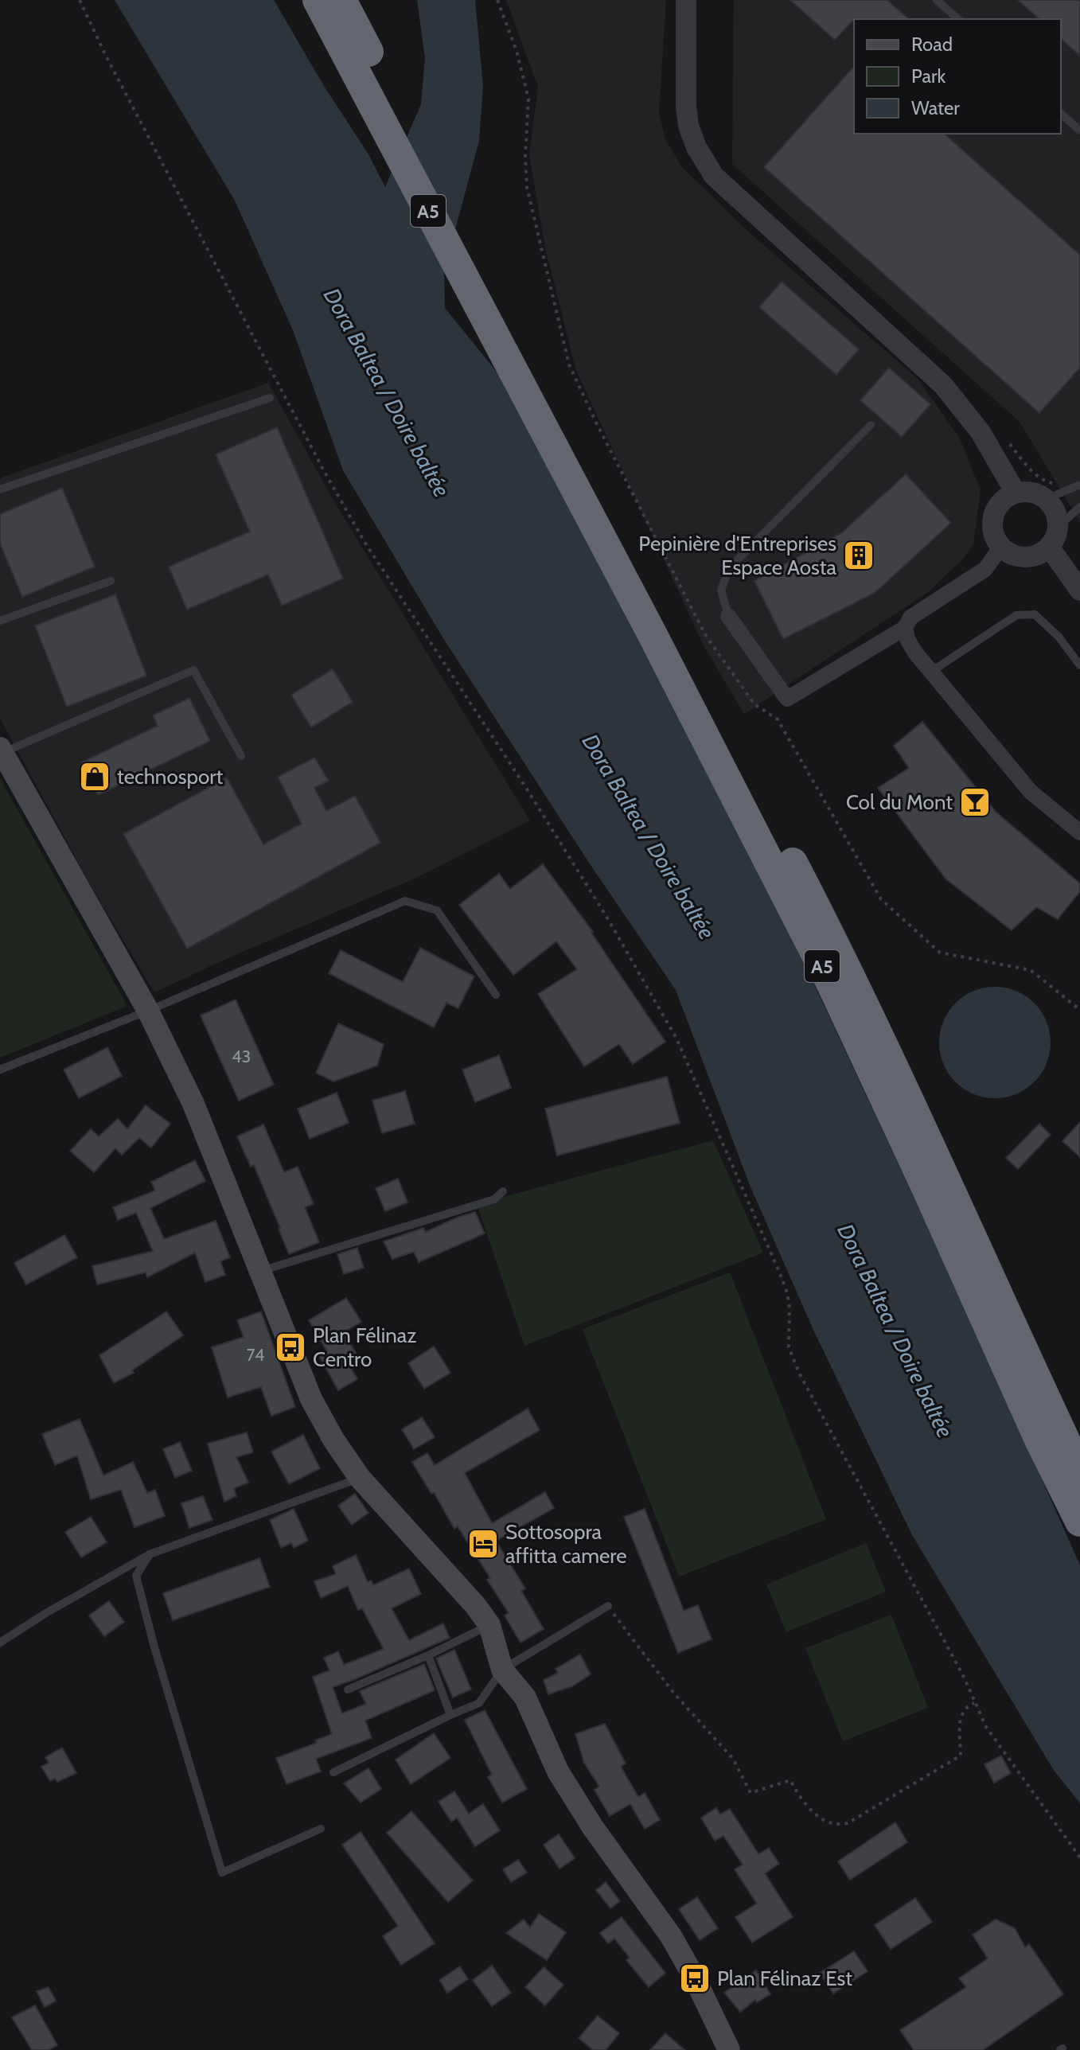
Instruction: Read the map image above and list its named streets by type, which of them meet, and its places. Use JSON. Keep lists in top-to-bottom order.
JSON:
{
  "streets": {
    "highway": ["A5"]
  },
  "water": ["Dora Baltea / Doire baltée"],
  "places": {
    "building": ["Pepinière d'Entreprises Espace Aosta"],
    "shop": ["technosport"],
    "bar": ["Col du Mont"],
    "bus stop": ["Plan Félinaz Centro", "Plan Félinaz Est"],
    "hotel": ["Sottosopra affitta camere"]
  },
  "house_numbers": ["43", "74"],
  "legend": ["Road", "Park", "Water"]
}
